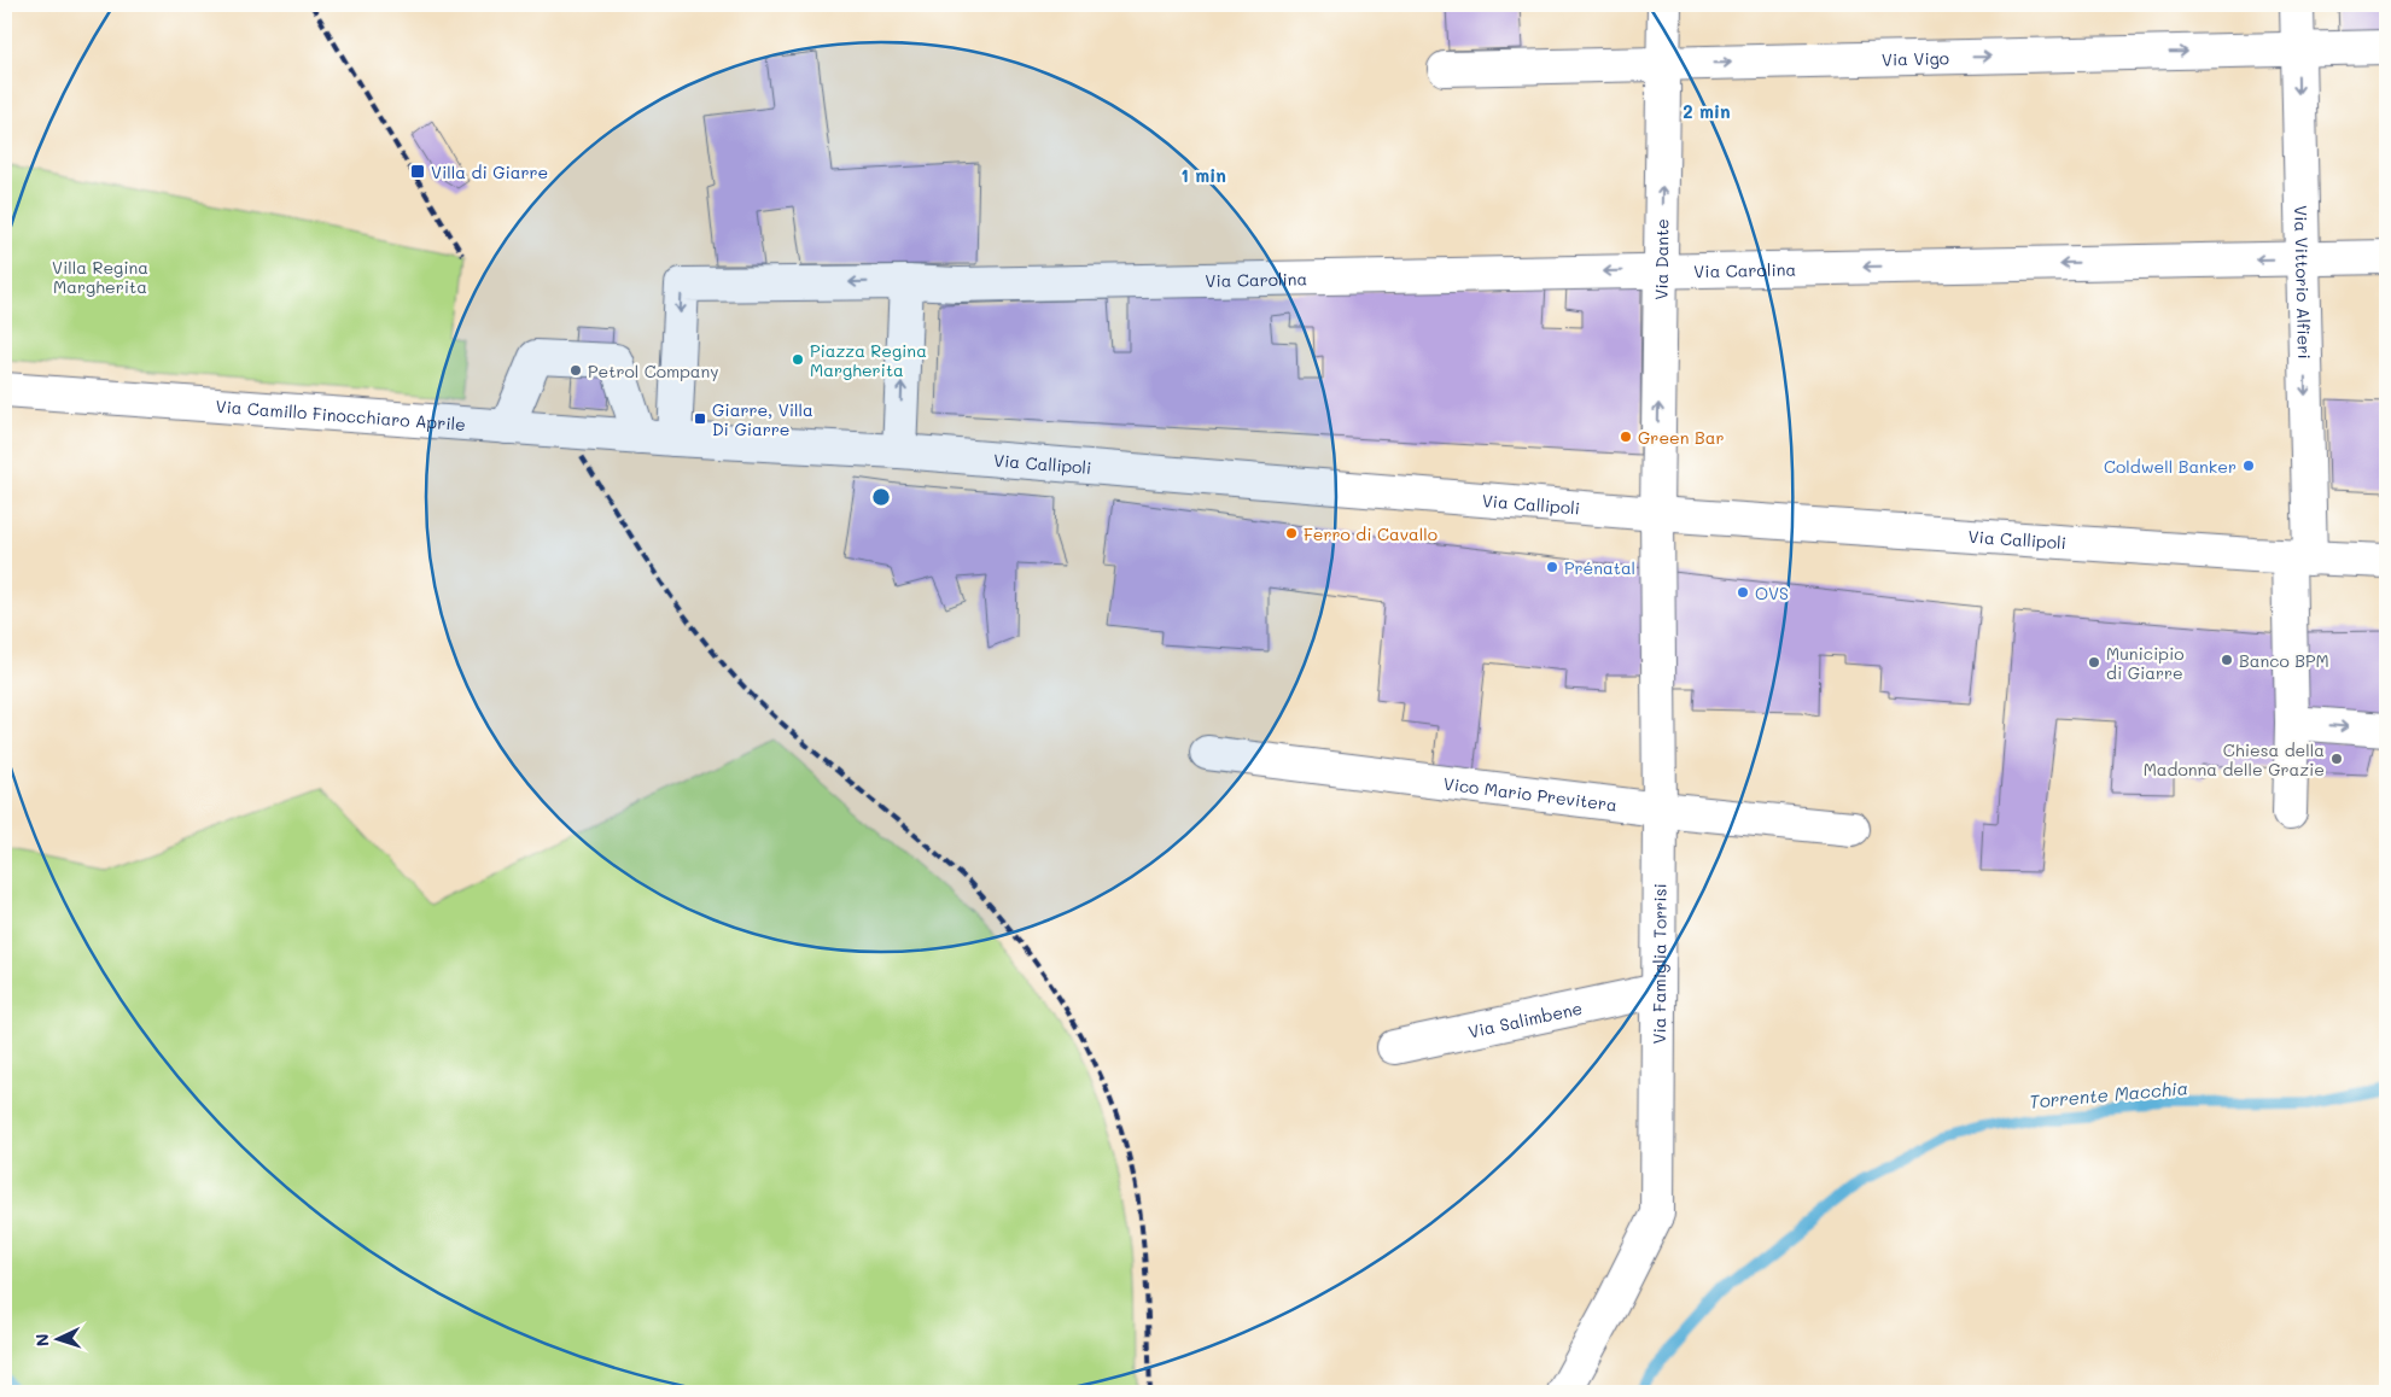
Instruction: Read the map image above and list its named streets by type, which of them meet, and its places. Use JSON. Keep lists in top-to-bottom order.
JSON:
{
  "streets": {
    "street": [
      "Via Vigo",
      "Via Dante",
      "Via Carolina",
      "Via Vittorio Alfieri",
      "Via Camillo Finocchiaro Aprile",
      "Via Callipoli",
      "Vico Mario Previtera",
      "Via Famiglia Torrisi",
      "Via Salimbene"
    ]
  },
  "crossings": [
    ["Via Vigo", "Via Dante"],
    ["Via Vigo", "Via Vittorio Alfieri"],
    ["Via Dante", "Via Carolina"],
    ["Via Dante", "Via Callipoli"],
    ["Via Dante", "Via Famiglia Torrisi"],
    ["Via Carolina", "Via Vittorio Alfieri"],
    ["Via Carolina", "Via Camillo Finocchiaro Aprile"],
    ["Via Carolina", "Via Callipoli"],
    ["Via Vittorio Alfieri", "Via Callipoli"],
    ["Via Camillo Finocchiaro Aprile", "Via Callipoli"],
    ["Via Callipoli", "Via Famiglia Torrisi"],
    ["Vico Mario Previtera", "Via Famiglia Torrisi"],
    ["Via Famiglia Torrisi", "Via Salimbene"]
  ],
  "one_way": [
    "Via Vigo",
    "Via Dante",
    "Via Carolina",
    "Via Vittorio Alfieri"
  ],
  "water": ["Torrente Macchia"],
  "parks": ["Villa Regina Margherita"],
  "places": {
    "transit": ["Villa di Giarre", "Giarre, Villa Di Giarre"],
    "other": [
      "Piazza Regina Margherita",
      "Petrol Company",
      "Green Bar",
      "Coldwell Banker",
      "Ferro di Cavallo",
      "Prénatal",
      "OVS",
      "Banco BPM",
      "Municipio di Giarre",
      "Chiesa della Madonna delle Grazie"
    ]
  },
  "north": "left",
  "rings": ["2 min", "1 min"]
}
